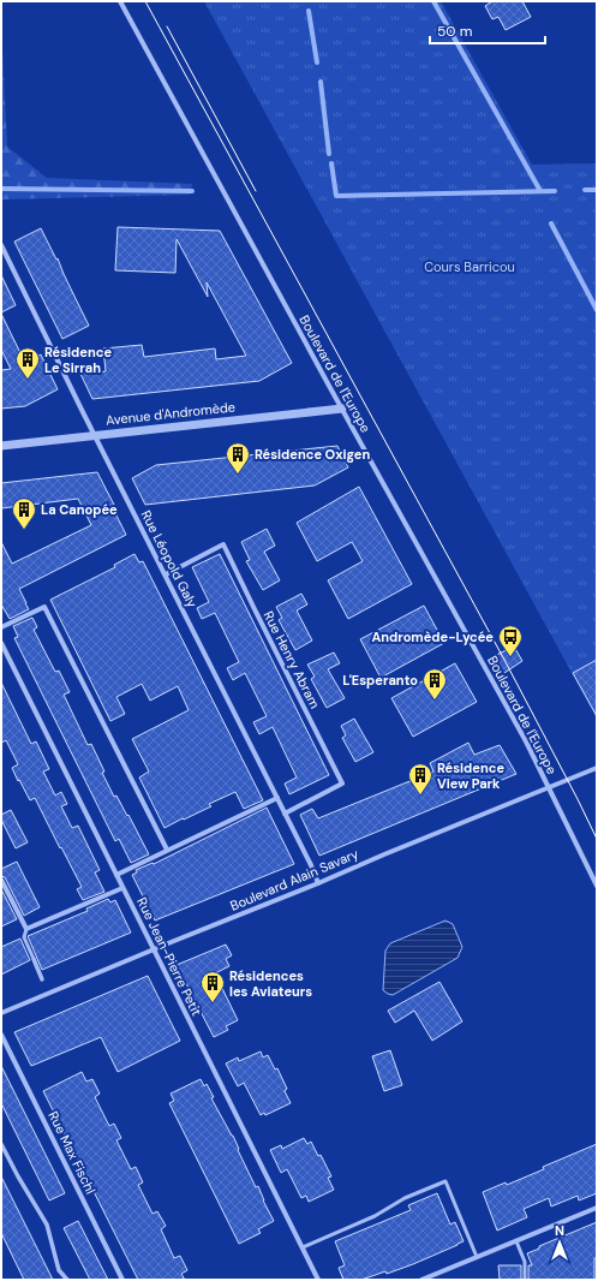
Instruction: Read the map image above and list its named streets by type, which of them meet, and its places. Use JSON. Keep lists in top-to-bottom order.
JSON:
{
  "streets": {
    "street": [
      "Boulevard de l'Europe",
      "Avenue d'Andromède",
      "Rue Léopold Galy",
      "Rue Henry Abram",
      "Boulevard Alain Savary",
      "Rue Jean-Pierre Petit",
      "Rue Max Fischl"
    ]
  },
  "crossings": [
    ["Boulevard de l'Europe", "Avenue d'Andromède"],
    ["Boulevard de l'Europe", "Boulevard Alain Savary"],
    ["Avenue d'Andromède", "Rue Léopold Galy"],
    ["Rue Léopold Galy", "Rue Henry Abram"],
    ["Rue Léopold Galy", "Boulevard Alain Savary"],
    ["Boulevard Alain Savary", "Rue Jean-Pierre Petit"]
  ],
  "parks": ["Cours Barricou"],
  "places": {
    "building": [
      "Résidence Le Sirrah",
      "Résidence Oxigen",
      "La Canopée",
      "L'Esperanto",
      "Résidence View Park",
      "Résidences les Aviateurs"
    ],
    "bus stop": ["Andromède-Lycée"]
  },
  "scale_bar": "50 m",
  "north": "top"
}
